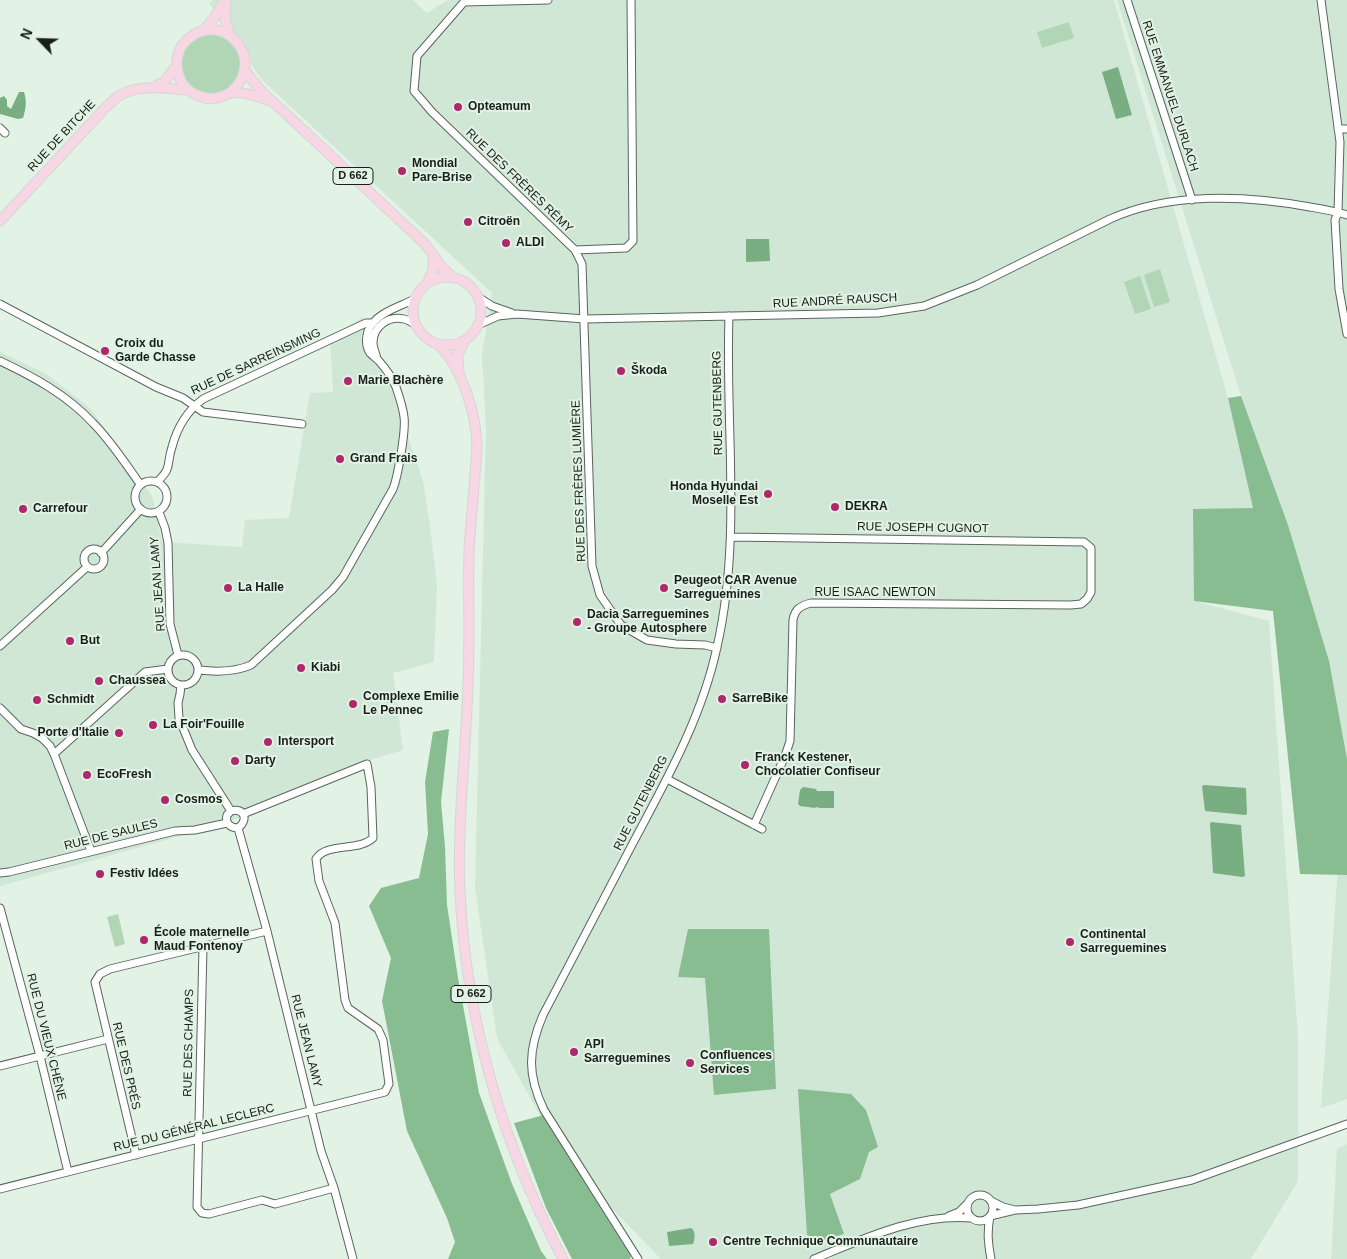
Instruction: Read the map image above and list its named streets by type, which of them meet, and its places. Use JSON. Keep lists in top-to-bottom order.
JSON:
{
  "streets": {
    "main road": ["RUE DE BITCHE", "D 662"],
    "street": [
      "RUE EMMANUEL DURLACH",
      "RUE DES FRÈRES RÉMY",
      "RUE ANDRÉ RAUSCH",
      "RUE DE SARREINSMING",
      "RUE GUTENBERG",
      "RUE DES FRÈRES LUMIÈRE",
      "RUE JOSEPH CUGNOT",
      "RUE JEAN LAMY",
      "RUE ISAAC NEWTON",
      "RUE DE SAULES",
      "RUE DU VIEUX CHÊNE",
      "RUE DES CHAMPS",
      "RUE DES PRÉS",
      "RUE DU GÉNÉRAL LECLERC"
    ]
  },
  "crossings": [
    ["RUE EMMANUEL DURLACH", "RUE ANDRÉ RAUSCH"],
    ["RUE DE BITCHE", "D 662"],
    ["D 662", "RUE ANDRÉ RAUSCH"],
    ["D 662", "RUE DE SARREINSMING"],
    ["RUE DES FRÈRES RÉMY", "RUE ANDRÉ RAUSCH"],
    ["RUE DES FRÈRES RÉMY", "RUE DES FRÈRES LUMIÈRE"],
    ["RUE ANDRÉ RAUSCH", "RUE DE SARREINSMING"],
    ["RUE ANDRÉ RAUSCH", "RUE GUTENBERG"],
    ["RUE ANDRÉ RAUSCH", "RUE DES FRÈRES LUMIÈRE"],
    ["RUE GUTENBERG", "RUE DES FRÈRES LUMIÈRE"],
    ["RUE GUTENBERG", "RUE JOSEPH CUGNOT"],
    ["RUE JOSEPH CUGNOT", "RUE ISAAC NEWTON"],
    ["RUE JEAN LAMY", "RUE DE SAULES"],
    ["RUE JEAN LAMY", "RUE DES CHAMPS"],
    ["RUE JEAN LAMY", "RUE DU GÉNÉRAL LECLERC"],
    ["RUE DE SAULES", "RUE DU GÉNÉRAL LECLERC"],
    ["RUE DU VIEUX CHÊNE", "RUE DU GÉNÉRAL LECLERC"],
    ["RUE DES CHAMPS", "RUE DES PRÉS"],
    ["RUE DES CHAMPS", "RUE DU GÉNÉRAL LECLERC"],
    ["RUE DES PRÉS", "RUE DU GÉNÉRAL LECLERC"]
  ],
  "places": [
    "Opteamum",
    "Mondial Pare-Brise",
    "Citroën",
    "ALDI",
    "Croix du Garde Chasse",
    "Škoda",
    "Marie Blachère",
    "Grand Frais",
    "Honda Hyundai Moselle Est",
    "DEKRA",
    "Carrefour",
    "La Halle",
    "Peugeot CAR Avenue Sarreguemines",
    "Dacia Sarreguemines - Groupe Autosphere",
    "But",
    "Kiabi",
    "Chaussea",
    "SarreBike",
    "Schmidt",
    "Complexe Emilie Le Pennec",
    "La Foir'Fouille",
    "Porte d'Italie",
    "Intersport",
    "Darty",
    "Franck Kestener, Chocolatier Confiseur",
    "EcoFresh",
    "Cosmos",
    "Festiv Idées",
    "École maternelle Maud Fontenoy",
    "Continental Sarreguemines",
    "API Sarreguemines",
    "Confluences Services",
    "Centre Technique Communautaire"
  ],
  "north": "top left"
}
